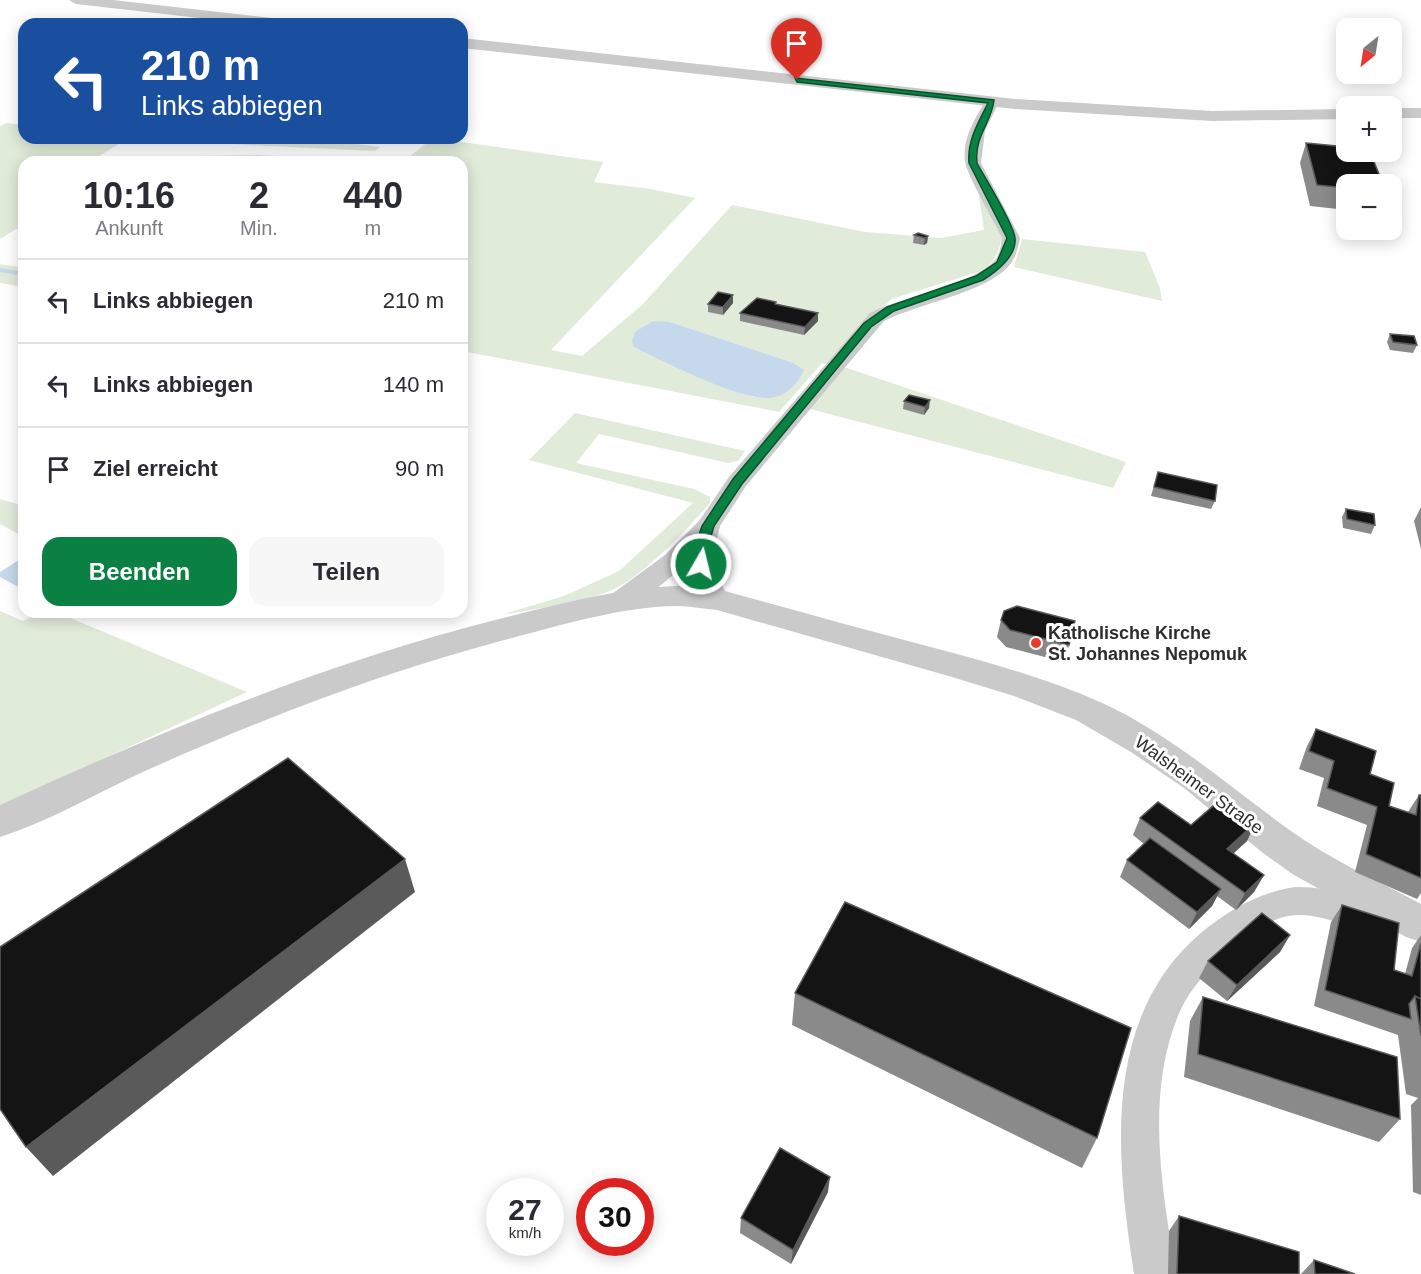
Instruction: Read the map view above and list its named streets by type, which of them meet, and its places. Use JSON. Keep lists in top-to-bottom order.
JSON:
{
  "streets": {
    "street": ["Walsheimer Straße"]
  },
  "places": ["Katholische Kirche St. Johannes Nepomuk"],
  "north": "bottom left",
  "page": {
    "map_buttons": ["+", "−"],
    "turn": ["210 m", "Links abbiegen"],
    "eta": [
      "10:16",
      "Ankunft",
      "2",
      "Min.",
      "440",
      "m"
    ],
    "list": [
      {
        "name": "Links abbiegen",
        "value": "210 m"
      },
      {
        "name": "Links abbiegen",
        "value": "140 m"
      },
      {
        "name": "Ziel erreicht",
        "value": "90 m"
      }
    ],
    "buttons": ["Beenden", "Teilen"],
    "speed": "27 km/h",
    "limit": "30"
  }
}
